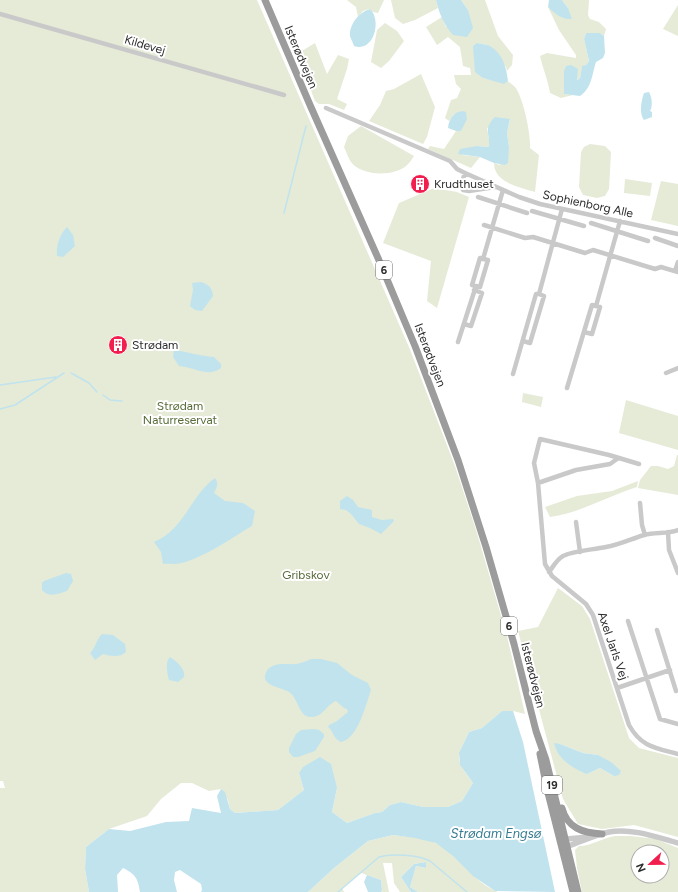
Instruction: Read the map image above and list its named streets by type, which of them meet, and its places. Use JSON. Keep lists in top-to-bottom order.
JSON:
{
  "streets": {
    "highway": ["Isterødvejen", "6", "19"],
    "street": ["Kildevej", "Sophienborg Alle", "Axel Jarls Vej"]
  },
  "water": ["Strødam Engsø"],
  "parks": ["Strødam Naturreservat", "Gribskov"],
  "places": {
    "building": ["Krudthuset", "Strødam"]
  },
  "north": "left"
}
